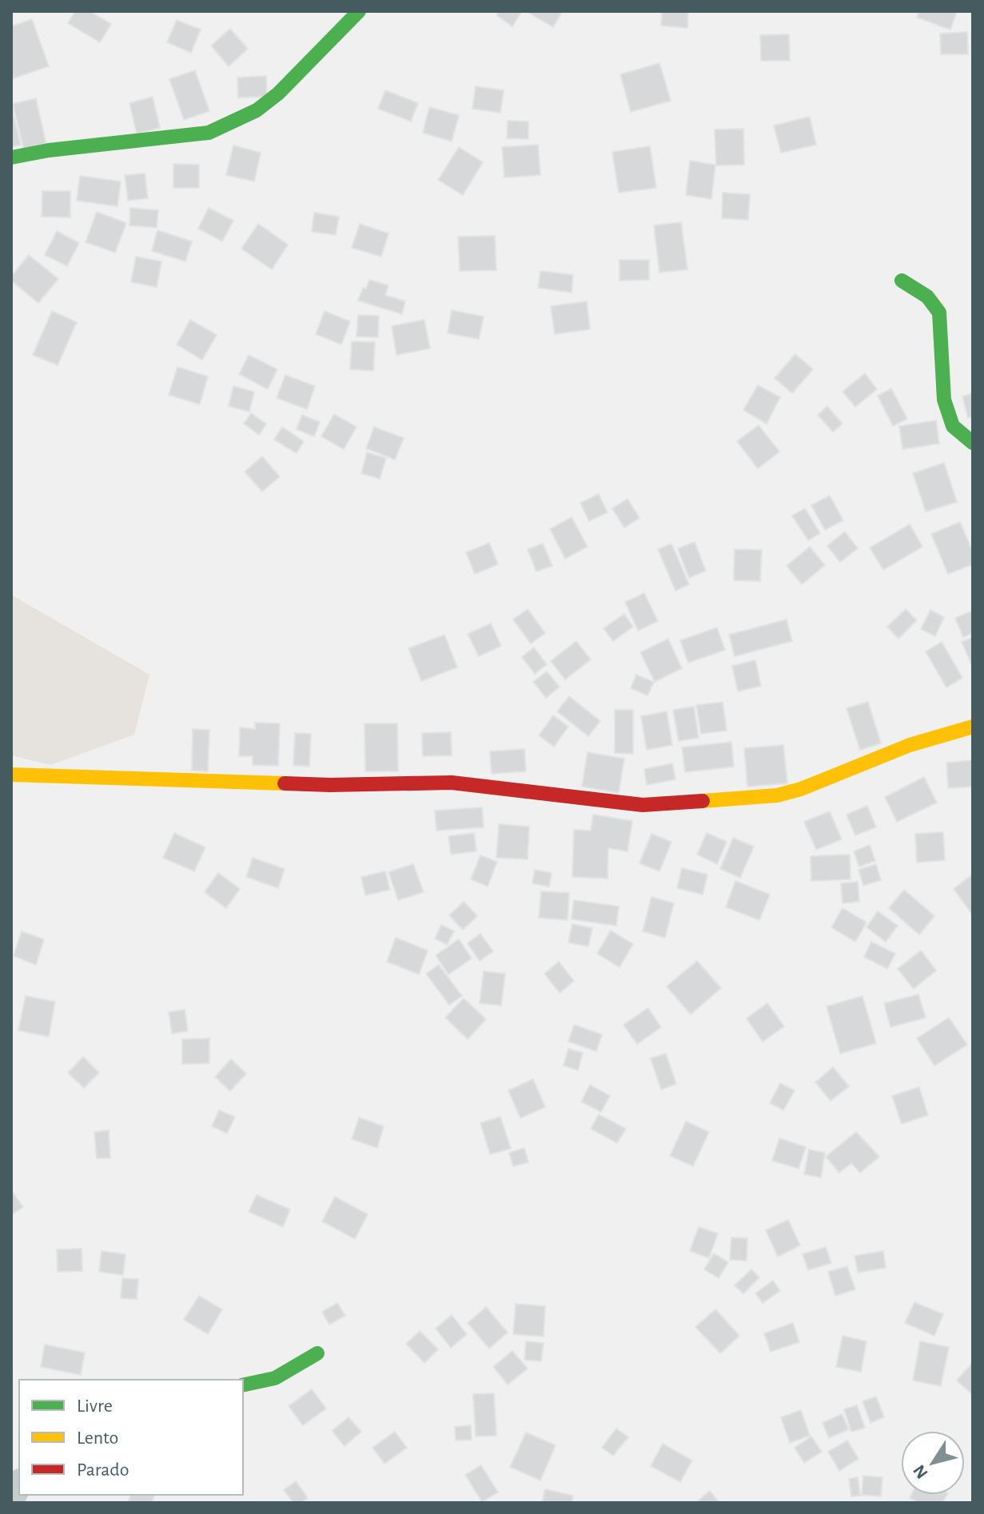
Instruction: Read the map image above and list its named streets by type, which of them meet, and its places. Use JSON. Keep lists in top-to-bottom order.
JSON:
{
  "legend": ["Livre", "Lento", "Parado"],
  "north": "bottom left"
}
